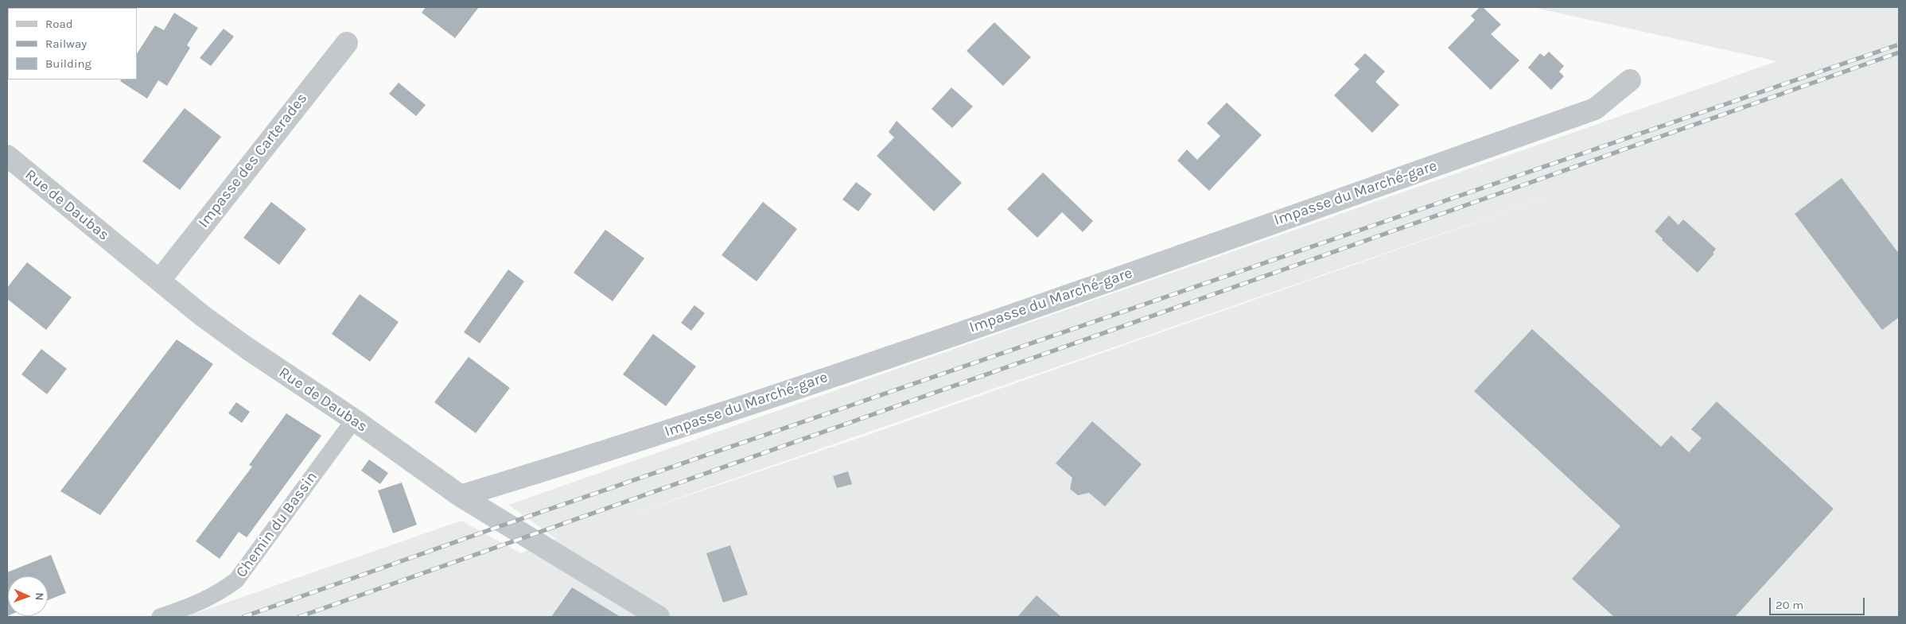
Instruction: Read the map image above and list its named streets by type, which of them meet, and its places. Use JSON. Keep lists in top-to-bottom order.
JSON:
{
  "streets": {
    "street": ["Impasse des Carterades", "Impasse du Marché-gare", "Rue de Daubas"],
    "lane": ["Chemin du Bassin"]
  },
  "crossings": [
    ["Impasse des Carterades", "Rue de Daubas"],
    ["Impasse du Marché-gare", "Rue de Daubas"],
    ["Rue de Daubas", "Chemin du Bassin"]
  ],
  "legend": ["Road", "Railway", "Building"],
  "scale_bar": "20 m",
  "north": "right"
}
